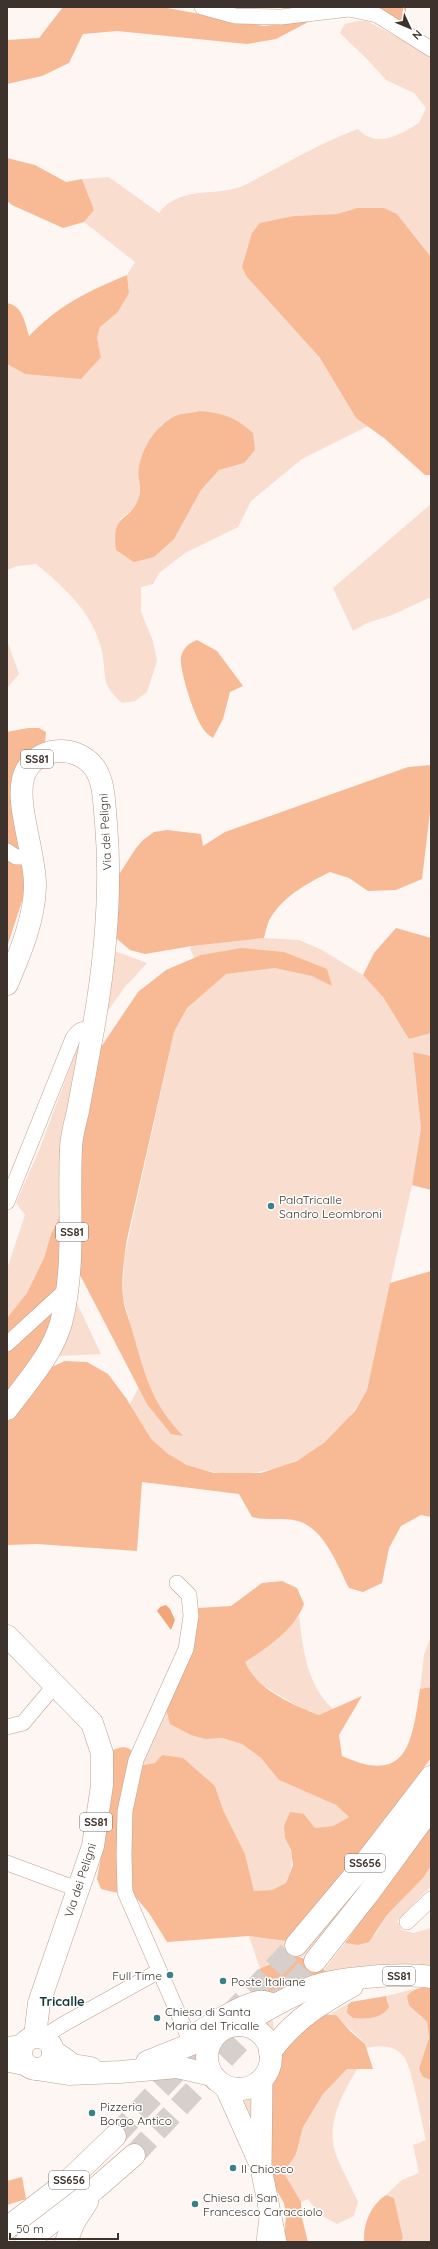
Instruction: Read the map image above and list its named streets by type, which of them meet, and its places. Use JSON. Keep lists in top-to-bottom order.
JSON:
{
  "streets": {
    "main road": ["SS81", "Via dei Peligni", "SS656"]
  },
  "districts": ["Tricalle"],
  "places": [
    "PalaTricalle Sandro Leombroni",
    "Full Time",
    "Poste Italiane",
    "Chiesa di Santa Maria del Tricalle",
    "Pizzeria Borgo Antico",
    "Il Chiosco",
    "Chiesa di San Francesco Caracciolo"
  ],
  "scale_bar": "50 m",
  "north": "bottom right"
}
